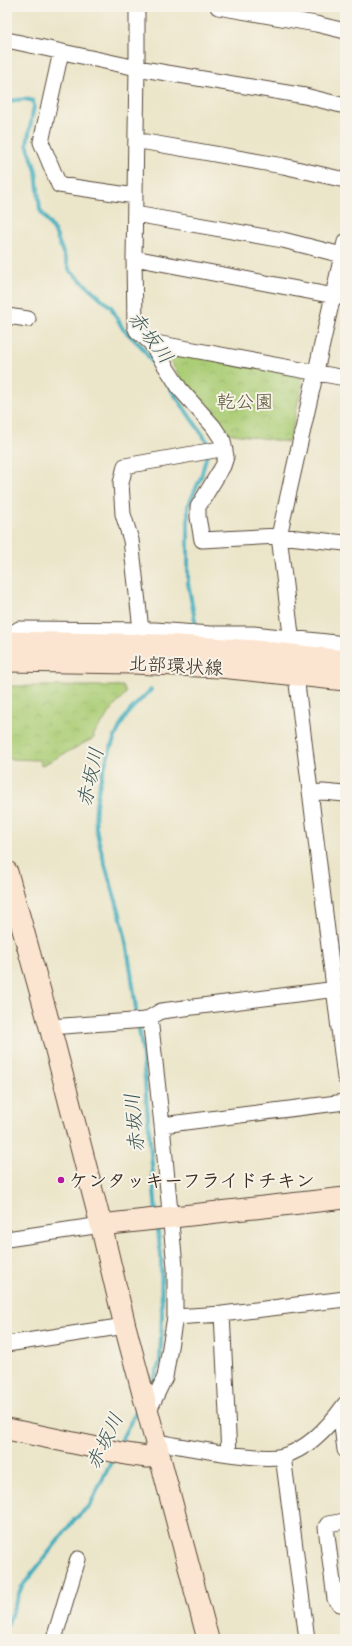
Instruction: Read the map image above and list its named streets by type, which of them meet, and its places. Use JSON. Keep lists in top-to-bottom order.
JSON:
{
  "streets": {
    "street": ["北部環状線"]
  },
  "water": ["赤坂川"],
  "parks": ["乾公園"],
  "places": ["ケンタッキーフライドチキン"]
}
